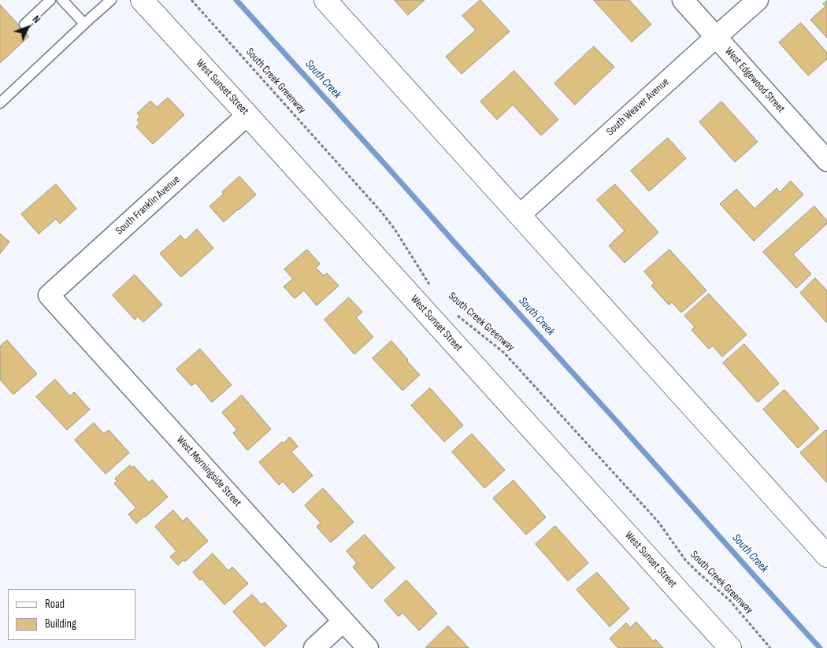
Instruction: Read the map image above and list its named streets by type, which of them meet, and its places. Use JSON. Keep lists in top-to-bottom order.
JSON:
{
  "streets": {
    "main road": ["West Sunset Street"],
    "street": [
      "West Edgewood Street",
      "South Weaver Avenue",
      "South Franklin Avenue",
      "West Morningside Street"
    ],
    "path": ["South Creek Greenway"]
  },
  "crossings": [
    ["West Edgewood Street", "South Weaver Avenue"],
    ["West Sunset Street", "South Franklin Avenue"],
    ["South Franklin Avenue", "West Morningside Street"]
  ],
  "water": ["South Creek"],
  "legend": ["Road", "Building"],
  "north": "top right"
}
